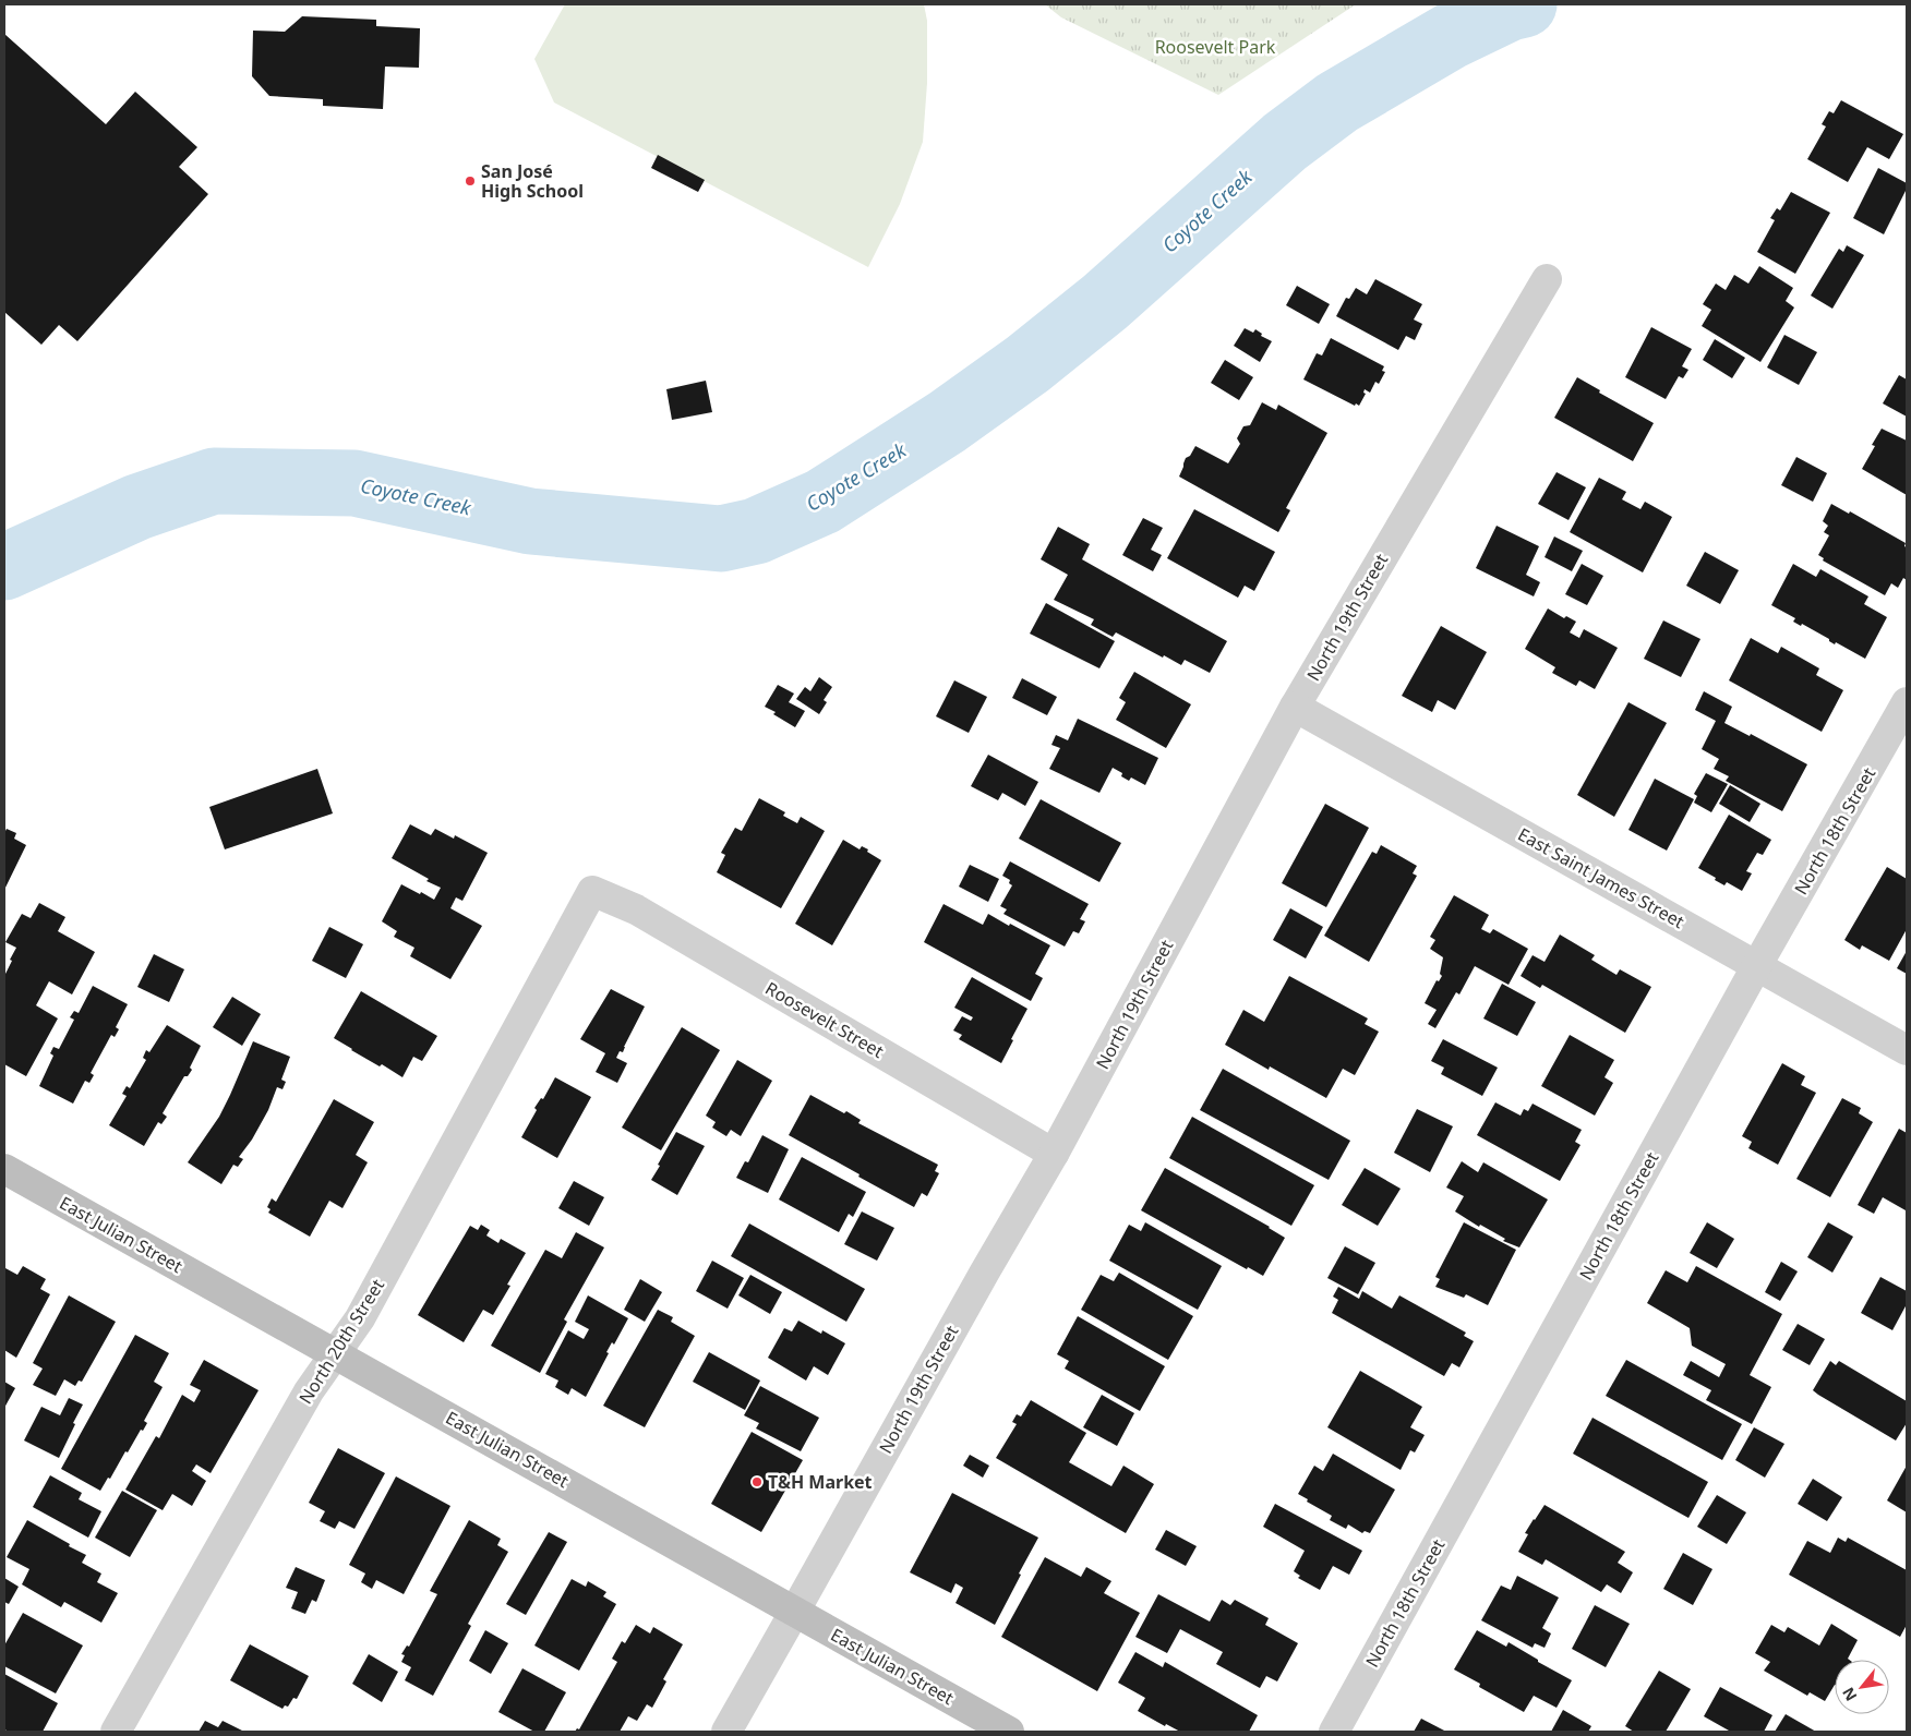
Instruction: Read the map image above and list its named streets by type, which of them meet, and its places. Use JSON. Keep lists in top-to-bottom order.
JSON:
{
  "streets": {
    "main road": ["East Julian Street"],
    "street": [
      "North 19th Street",
      "North 18th Street",
      "East Saint James Street",
      "Roosevelt Street",
      "North 20th Street"
    ]
  },
  "crossings": [
    ["North 19th Street", "East Saint James Street"],
    ["North 19th Street", "Roosevelt Street"],
    ["North 19th Street", "East Julian Street"],
    ["North 18th Street", "East Saint James Street"],
    ["Roosevelt Street", "North 20th Street"],
    ["East Julian Street", "North 20th Street"]
  ],
  "water": ["Coyote Creek"],
  "parks": ["Roosevelt Park"],
  "places": ["San José High School", "T&H Market"],
  "north": "bottom left"
}
